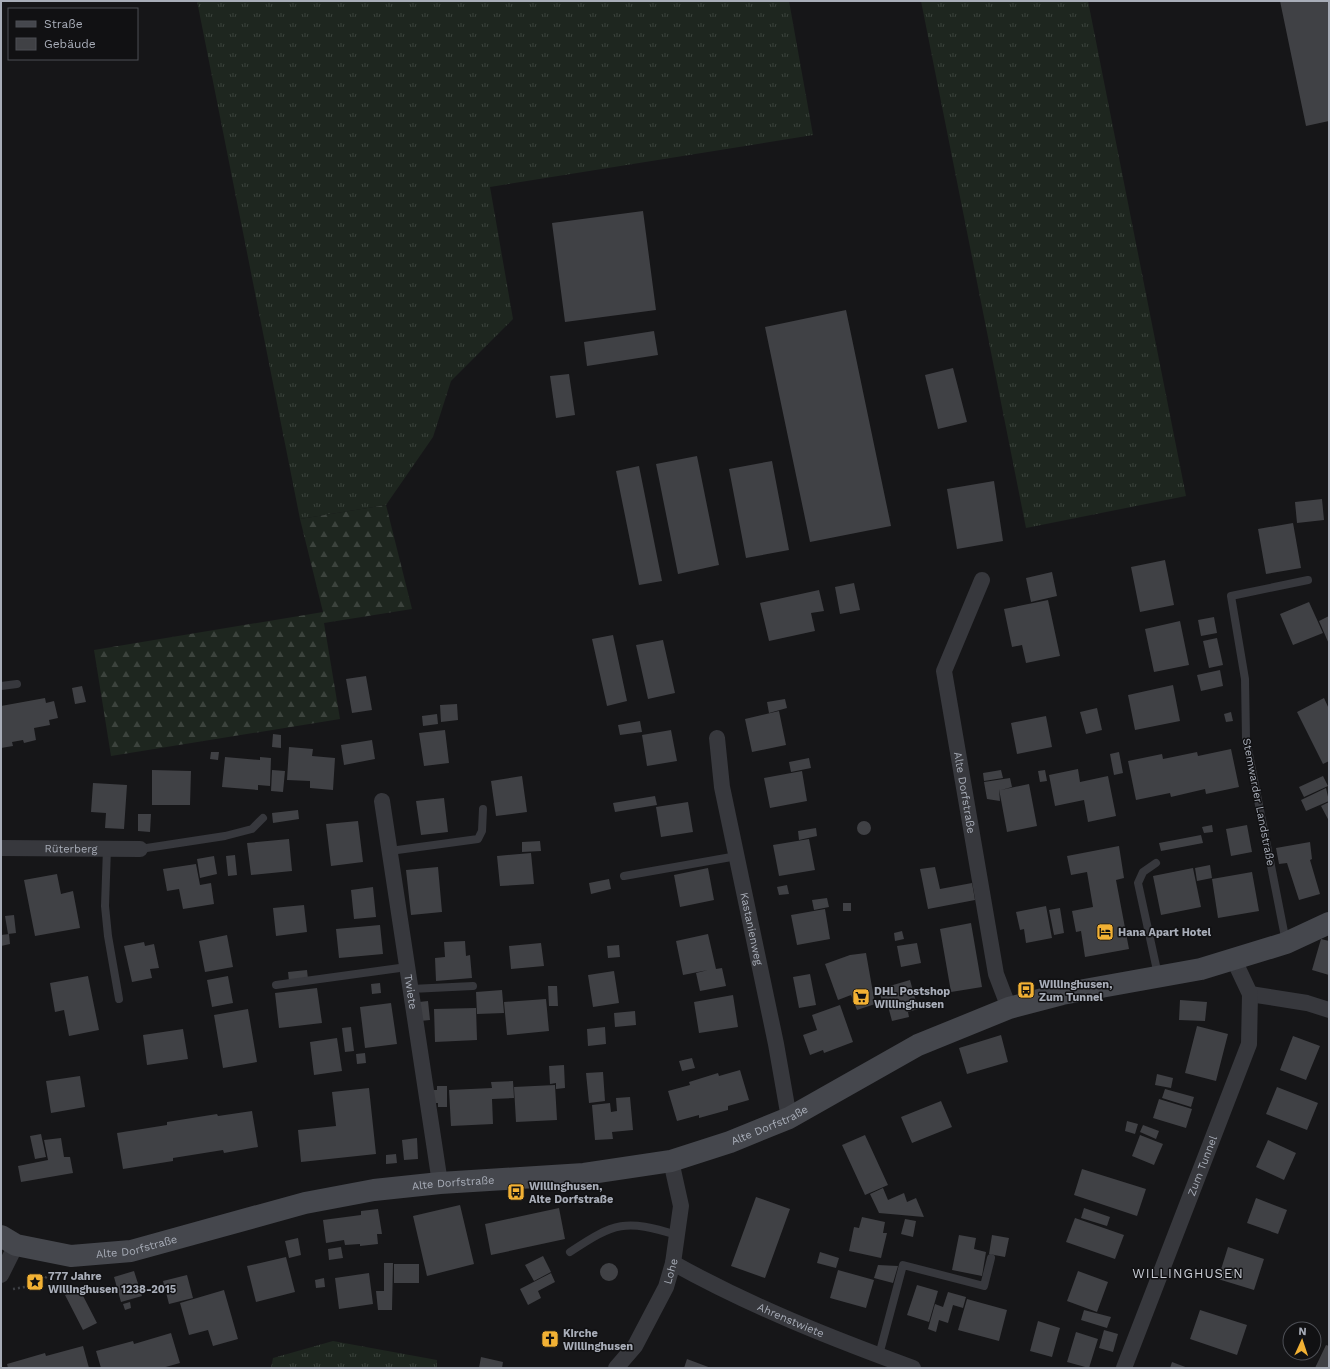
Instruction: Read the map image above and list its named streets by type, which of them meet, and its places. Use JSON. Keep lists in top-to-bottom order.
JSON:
{
  "streets": {
    "street": [
      "Alte Dorfstraße",
      "Rüterberg",
      "Kastanienweg",
      "Twiete",
      "Zum Tunnel",
      "Lohe",
      "Ahrenstwiete"
    ],
    "lane": ["Stemwarder Landstraße"]
  },
  "crossings": [
    ["Alte Dorfstraße", "Kastanienweg"],
    ["Alte Dorfstraße", "Twiete"],
    ["Alte Dorfstraße", "Zum Tunnel"],
    ["Alte Dorfstraße", "Lohe"],
    ["Lohe", "Ahrenstwiete"]
  ],
  "districts": ["WILLINGHUSEN"],
  "places": {
    "hotel": ["Hana Apart Hotel"],
    "bus stop": ["Willinghusen, Zum Tunnel", "Willinghusen, Alte Dorfstraße"],
    "supermarket": ["DHL Postshop Willinghusen"],
    "place": ["777 Jahre Willinghusen 1238-2015"],
    "church": ["Kirche Willinghusen"]
  },
  "legend": ["Straße", "Gebäude"],
  "north": "top"
}
